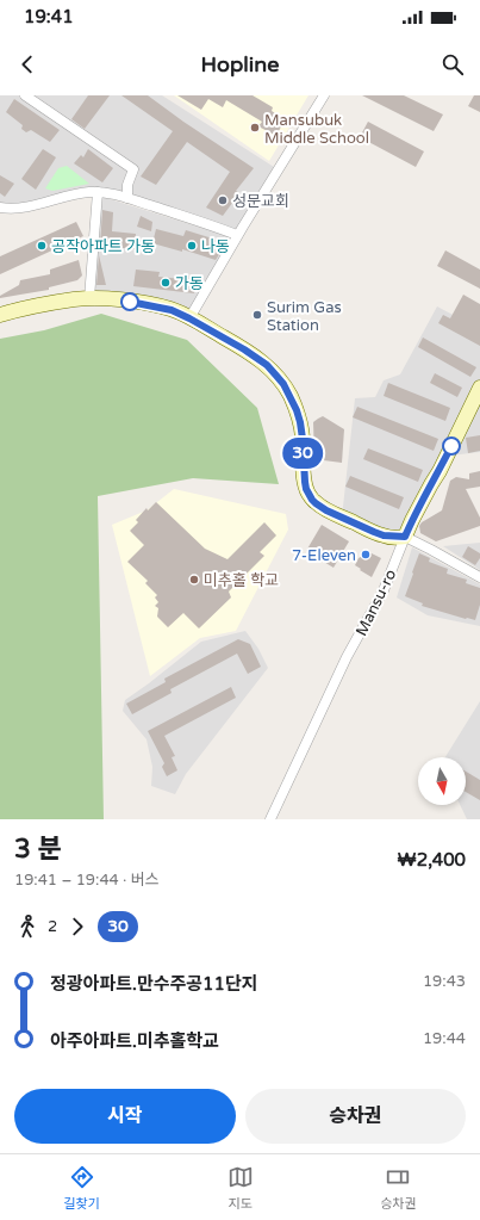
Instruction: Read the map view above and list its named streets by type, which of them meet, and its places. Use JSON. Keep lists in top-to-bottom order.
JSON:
{
  "streets": {
    "street": ["Mansu-ro"]
  },
  "places": [
    "Mansubuk Middle School",
    "성문교회",
    "공작아파트 가동",
    "나동",
    "가동",
    "Surim Gas Station",
    "7-Eleven",
    "미추홀 학교"
  ],
  "lines": ["bus line 30"],
  "north": "bottom",
  "page": {
    "status": "19:41",
    "header": "Hopline",
    "on_map": "30",
    "heading": ["3 분", "19:41 – 19:44 · 버스", "₩2,400"],
    "legs": ["2", "30"],
    "list": [
      {
        "name": "정광아파트.만수주공11단지",
        "value": "19:43"
      },
      {
        "name": "아주아파트.미추홀학교",
        "value": "19:44"
      }
    ],
    "buttons": ["시작", "승차권"],
    "tabs": ["길찾기", "지도", "승차권"]
  }
}
